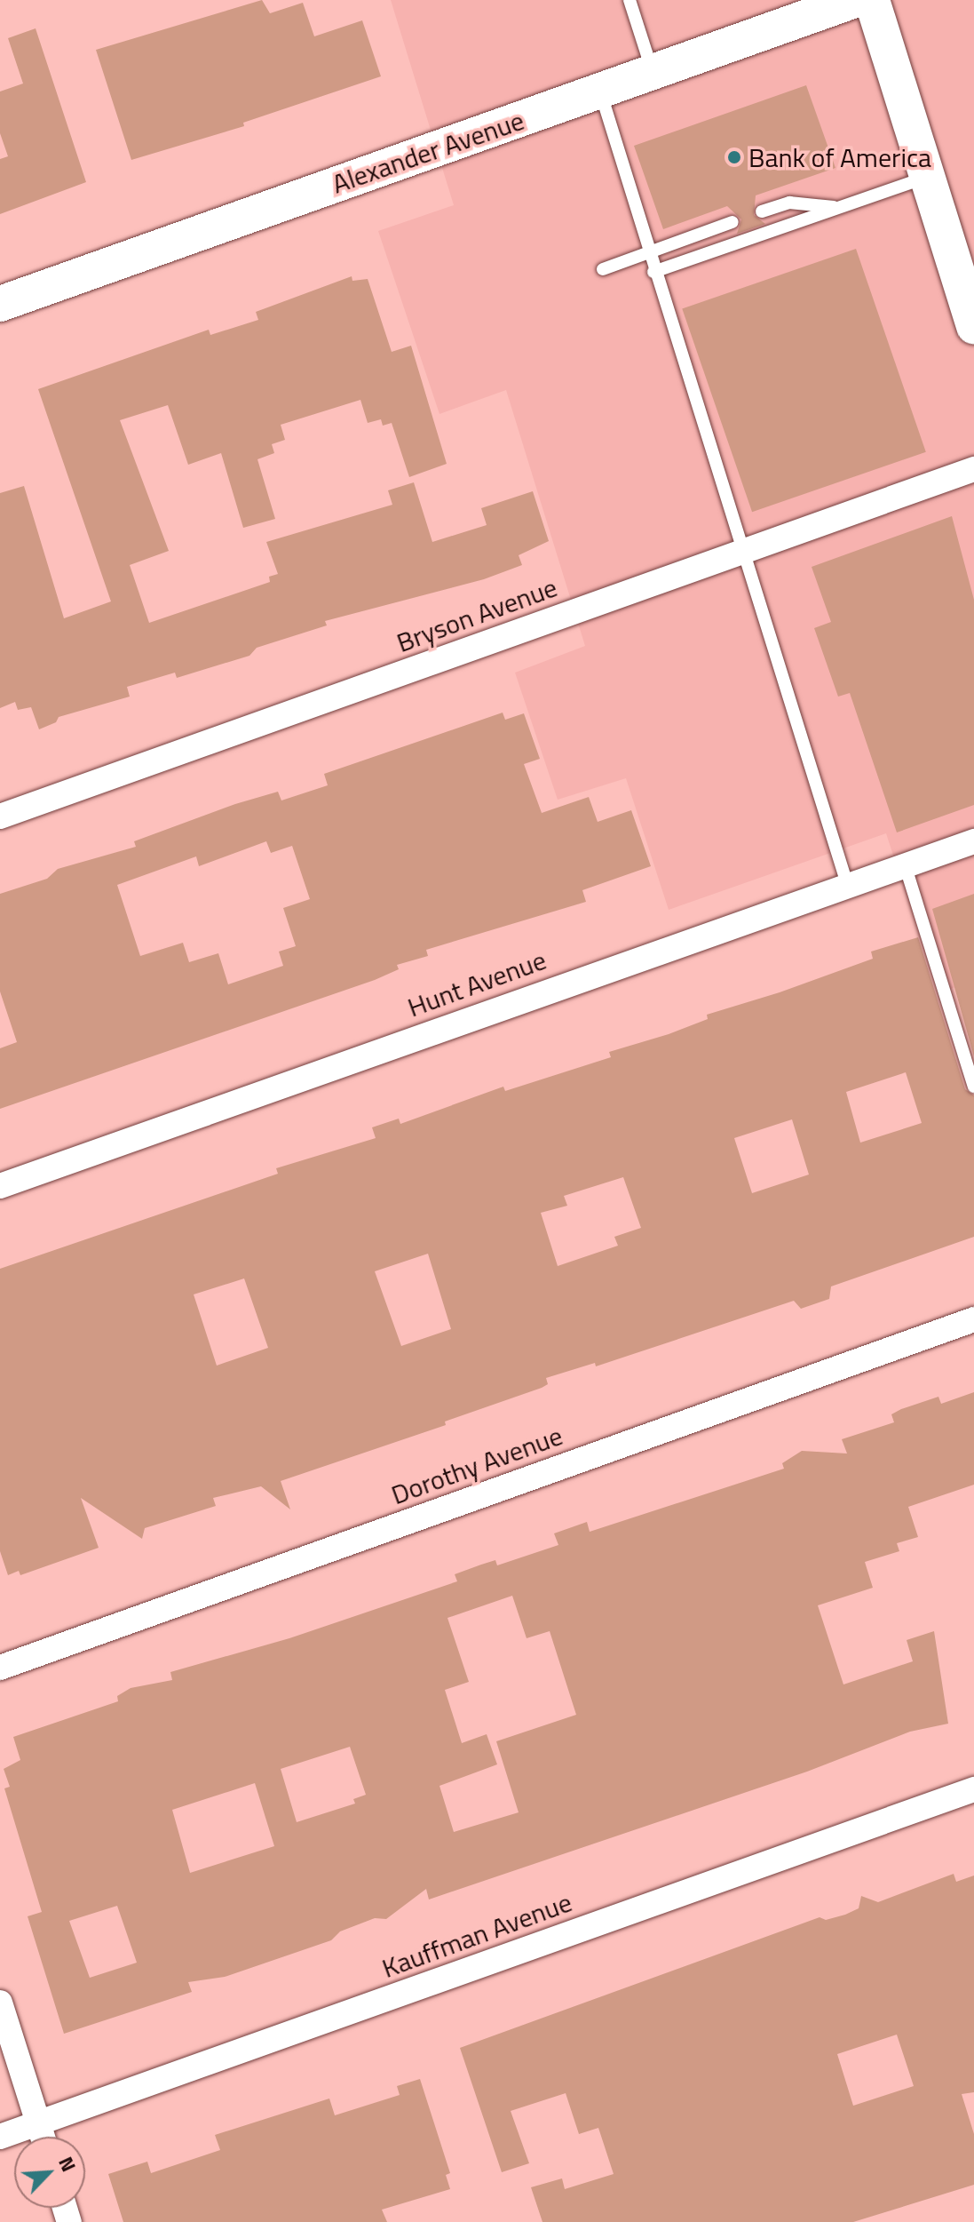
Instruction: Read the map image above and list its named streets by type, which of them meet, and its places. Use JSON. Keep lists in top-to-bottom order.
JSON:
{
  "streets": {
    "street": [
      "Alexander Avenue",
      "Bryson Avenue",
      "Hunt Avenue",
      "Dorothy Avenue",
      "Kauffman Avenue"
    ]
  },
  "places": ["Bank of America"],
  "north": "top right"
}
